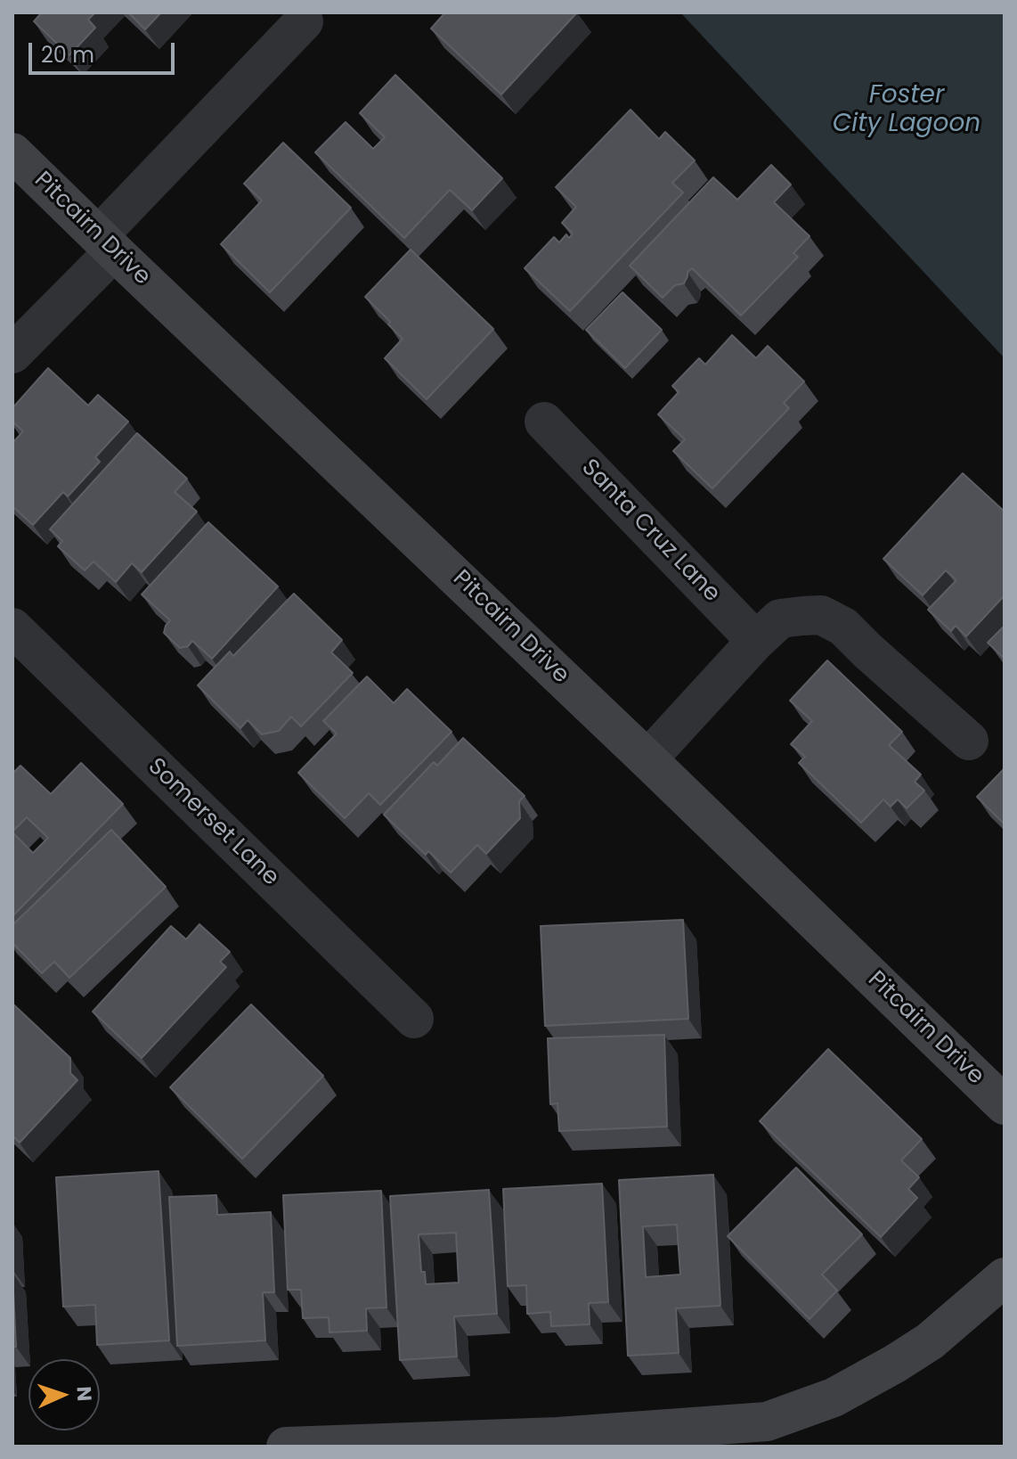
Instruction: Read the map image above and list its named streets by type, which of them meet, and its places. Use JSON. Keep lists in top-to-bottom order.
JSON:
{
  "streets": {
    "street": ["Pitcairn Drive", "Santa Cruz Lane", "Somerset Lane"]
  },
  "water": ["Foster City Lagoon"],
  "scale_bar": "20 m",
  "north": "right"
}
